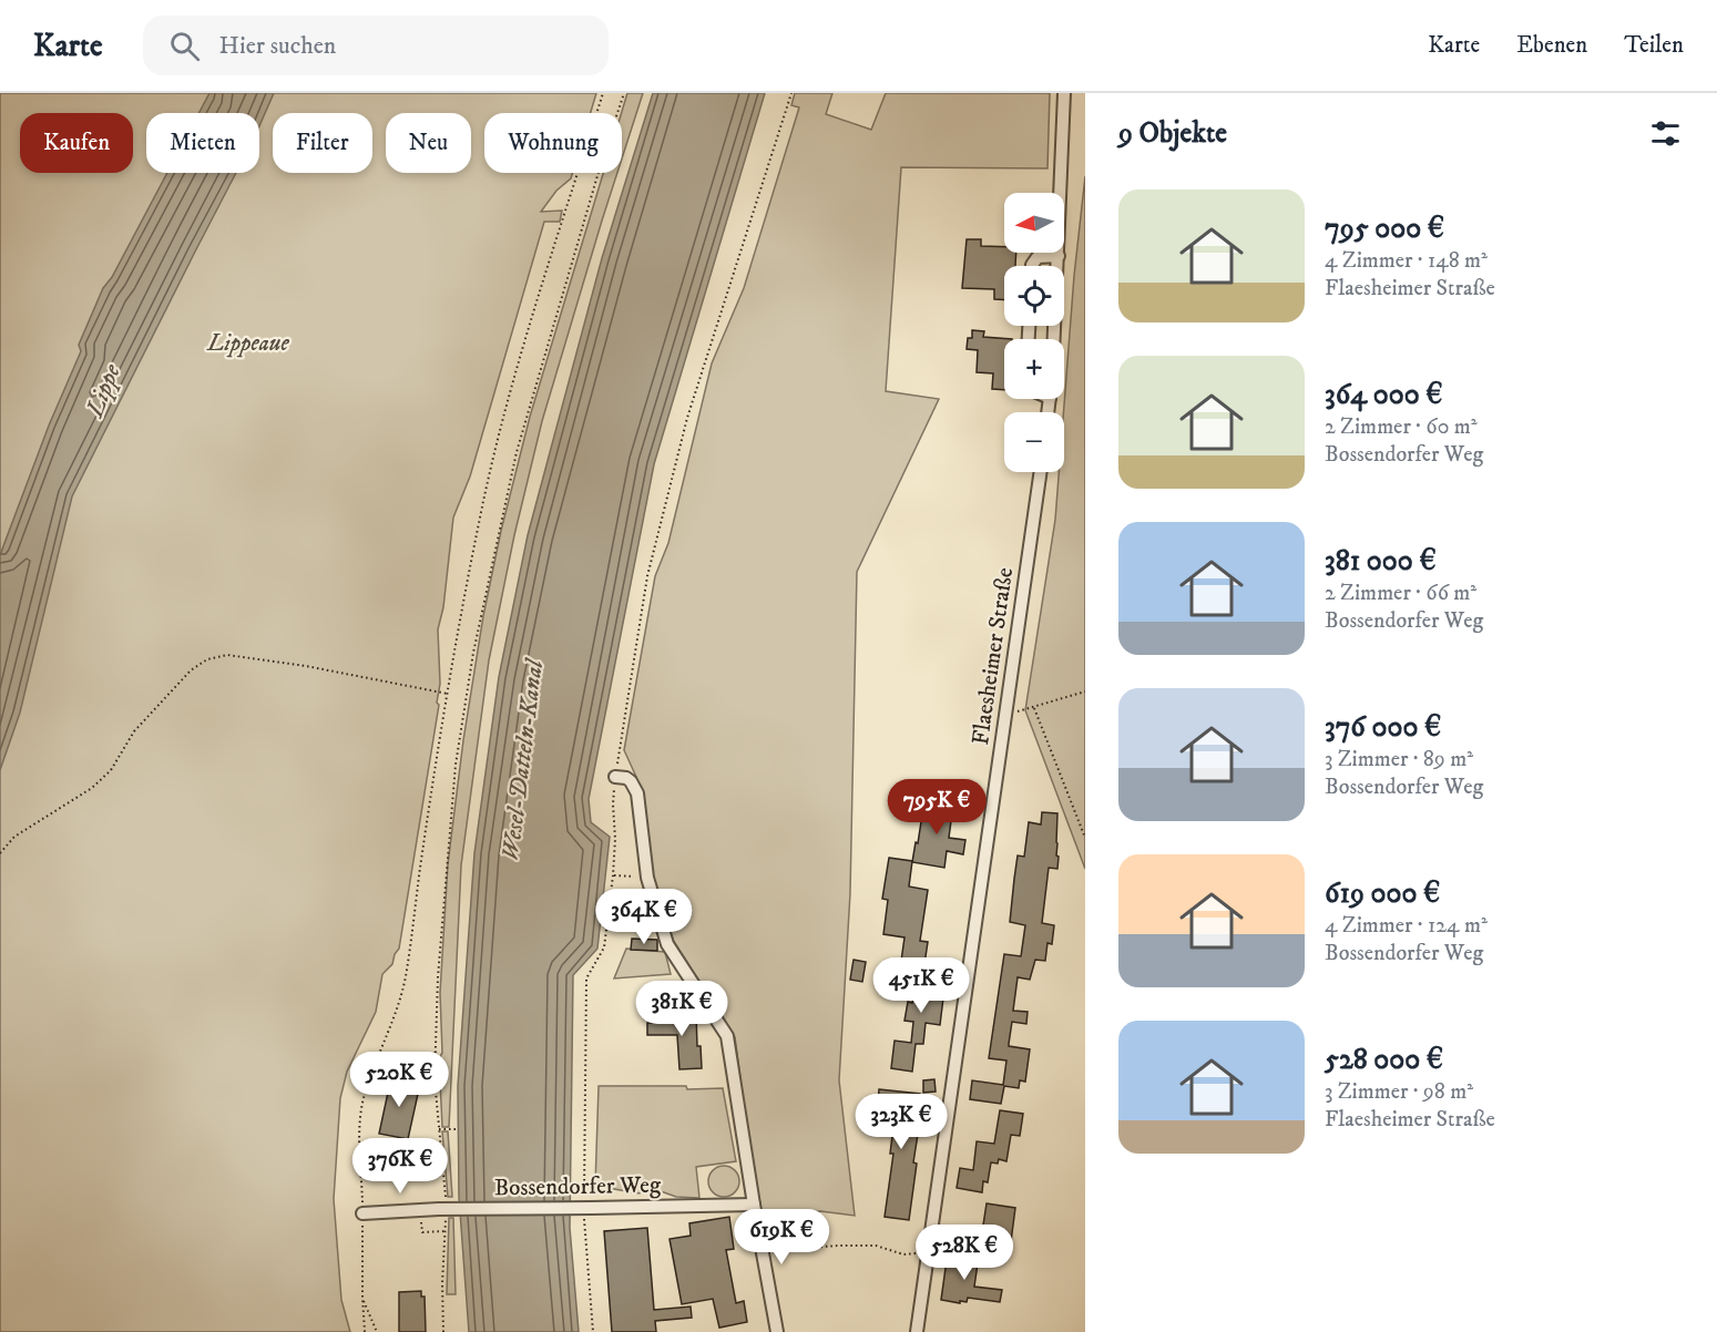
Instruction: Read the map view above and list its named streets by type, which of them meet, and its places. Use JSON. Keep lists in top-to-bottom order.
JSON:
{
  "streets": {
    "street": ["Flaesheimer Straße", "Bossendorfer Weg"]
  },
  "water": ["Lippe", "Wesel-Datteln-Kanal"],
  "parks": ["Lippeaue"],
  "north": "left",
  "page": {
    "header": "Karte",
    "search": "Hier suchen",
    "nav": ["Karte", "Ebenen", "Teilen"],
    "heading": "9 Objekte",
    "chip": [
      "Kaufen",
      "Mieten",
      "Filter",
      "Neu",
      "Wohnung"
    ],
    "list": [
      {
        "name": "795 000 €",
        "note": "4 Zimmer · 148 m² · Flaesheimer Straße"
      },
      {
        "name": "364 000 €",
        "note": "2 Zimmer · 60 m² · Bossendorfer Weg"
      },
      {
        "name": "381 000 €",
        "note": "2 Zimmer · 66 m² · Bossendorfer Weg"
      },
      {
        "name": "376 000 €",
        "note": "3 Zimmer · 89 m² · Bossendorfer Weg"
      },
      {
        "name": "619 000 €",
        "note": "4 Zimmer · 124 m² · Bossendorfer Weg"
      },
      {
        "name": "528 000 €",
        "note": "3 Zimmer · 98 m² · Flaesheimer Straße"
      }
    ],
    "map_buttons": ["+", "−"],
    "price": [
      "795K €",
      "364K €",
      "451K €",
      "381K €",
      "520K €",
      "323K €",
      "376K €",
      "619K €",
      "528K €"
    ]
  }
}
